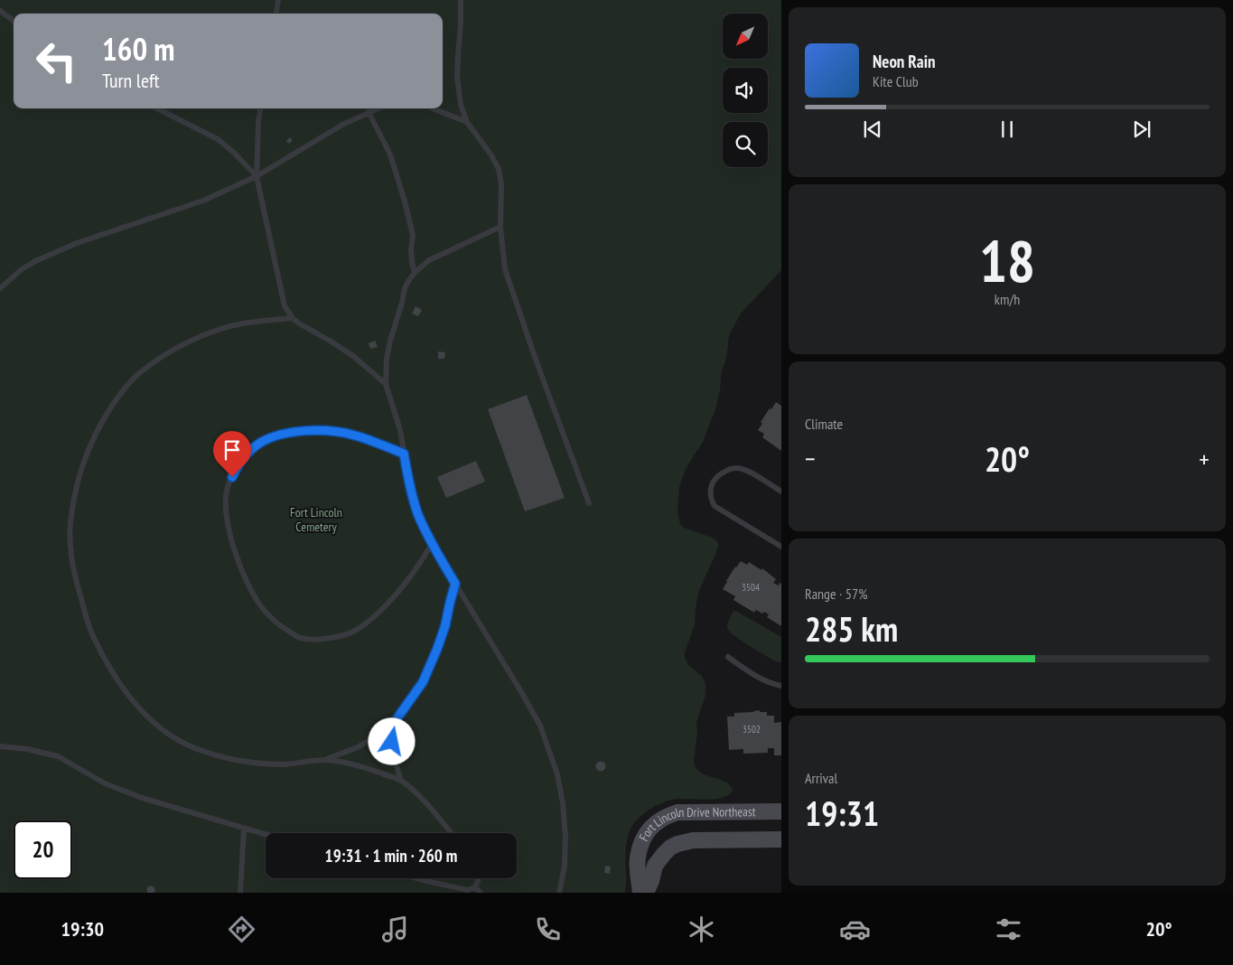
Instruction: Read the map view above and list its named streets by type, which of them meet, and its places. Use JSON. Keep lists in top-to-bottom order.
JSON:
{
  "streets": {
    "street": ["Fort Lincoln Drive Northeast"]
  },
  "parks": ["Fort Lincoln Cemetery"],
  "house_numbers": ["3504", "3502"],
  "north": "bottom left",
  "page": {
    "turn": ["160 m", "Turn left"],
    "song": ["Neon Rain", "Kite Club"],
    "tile": [
      ["18", "km/h"],
      "Climate",
      ["Range · 57%", "285 km"],
      ["Arrival", "19:31"]
    ],
    "heat": ["−", "20°", "+"],
    "limit": "20",
    "trip": "19:31 · 1 min · 260 m",
    "tabs": ["19:30", "20°"]
  }
}
